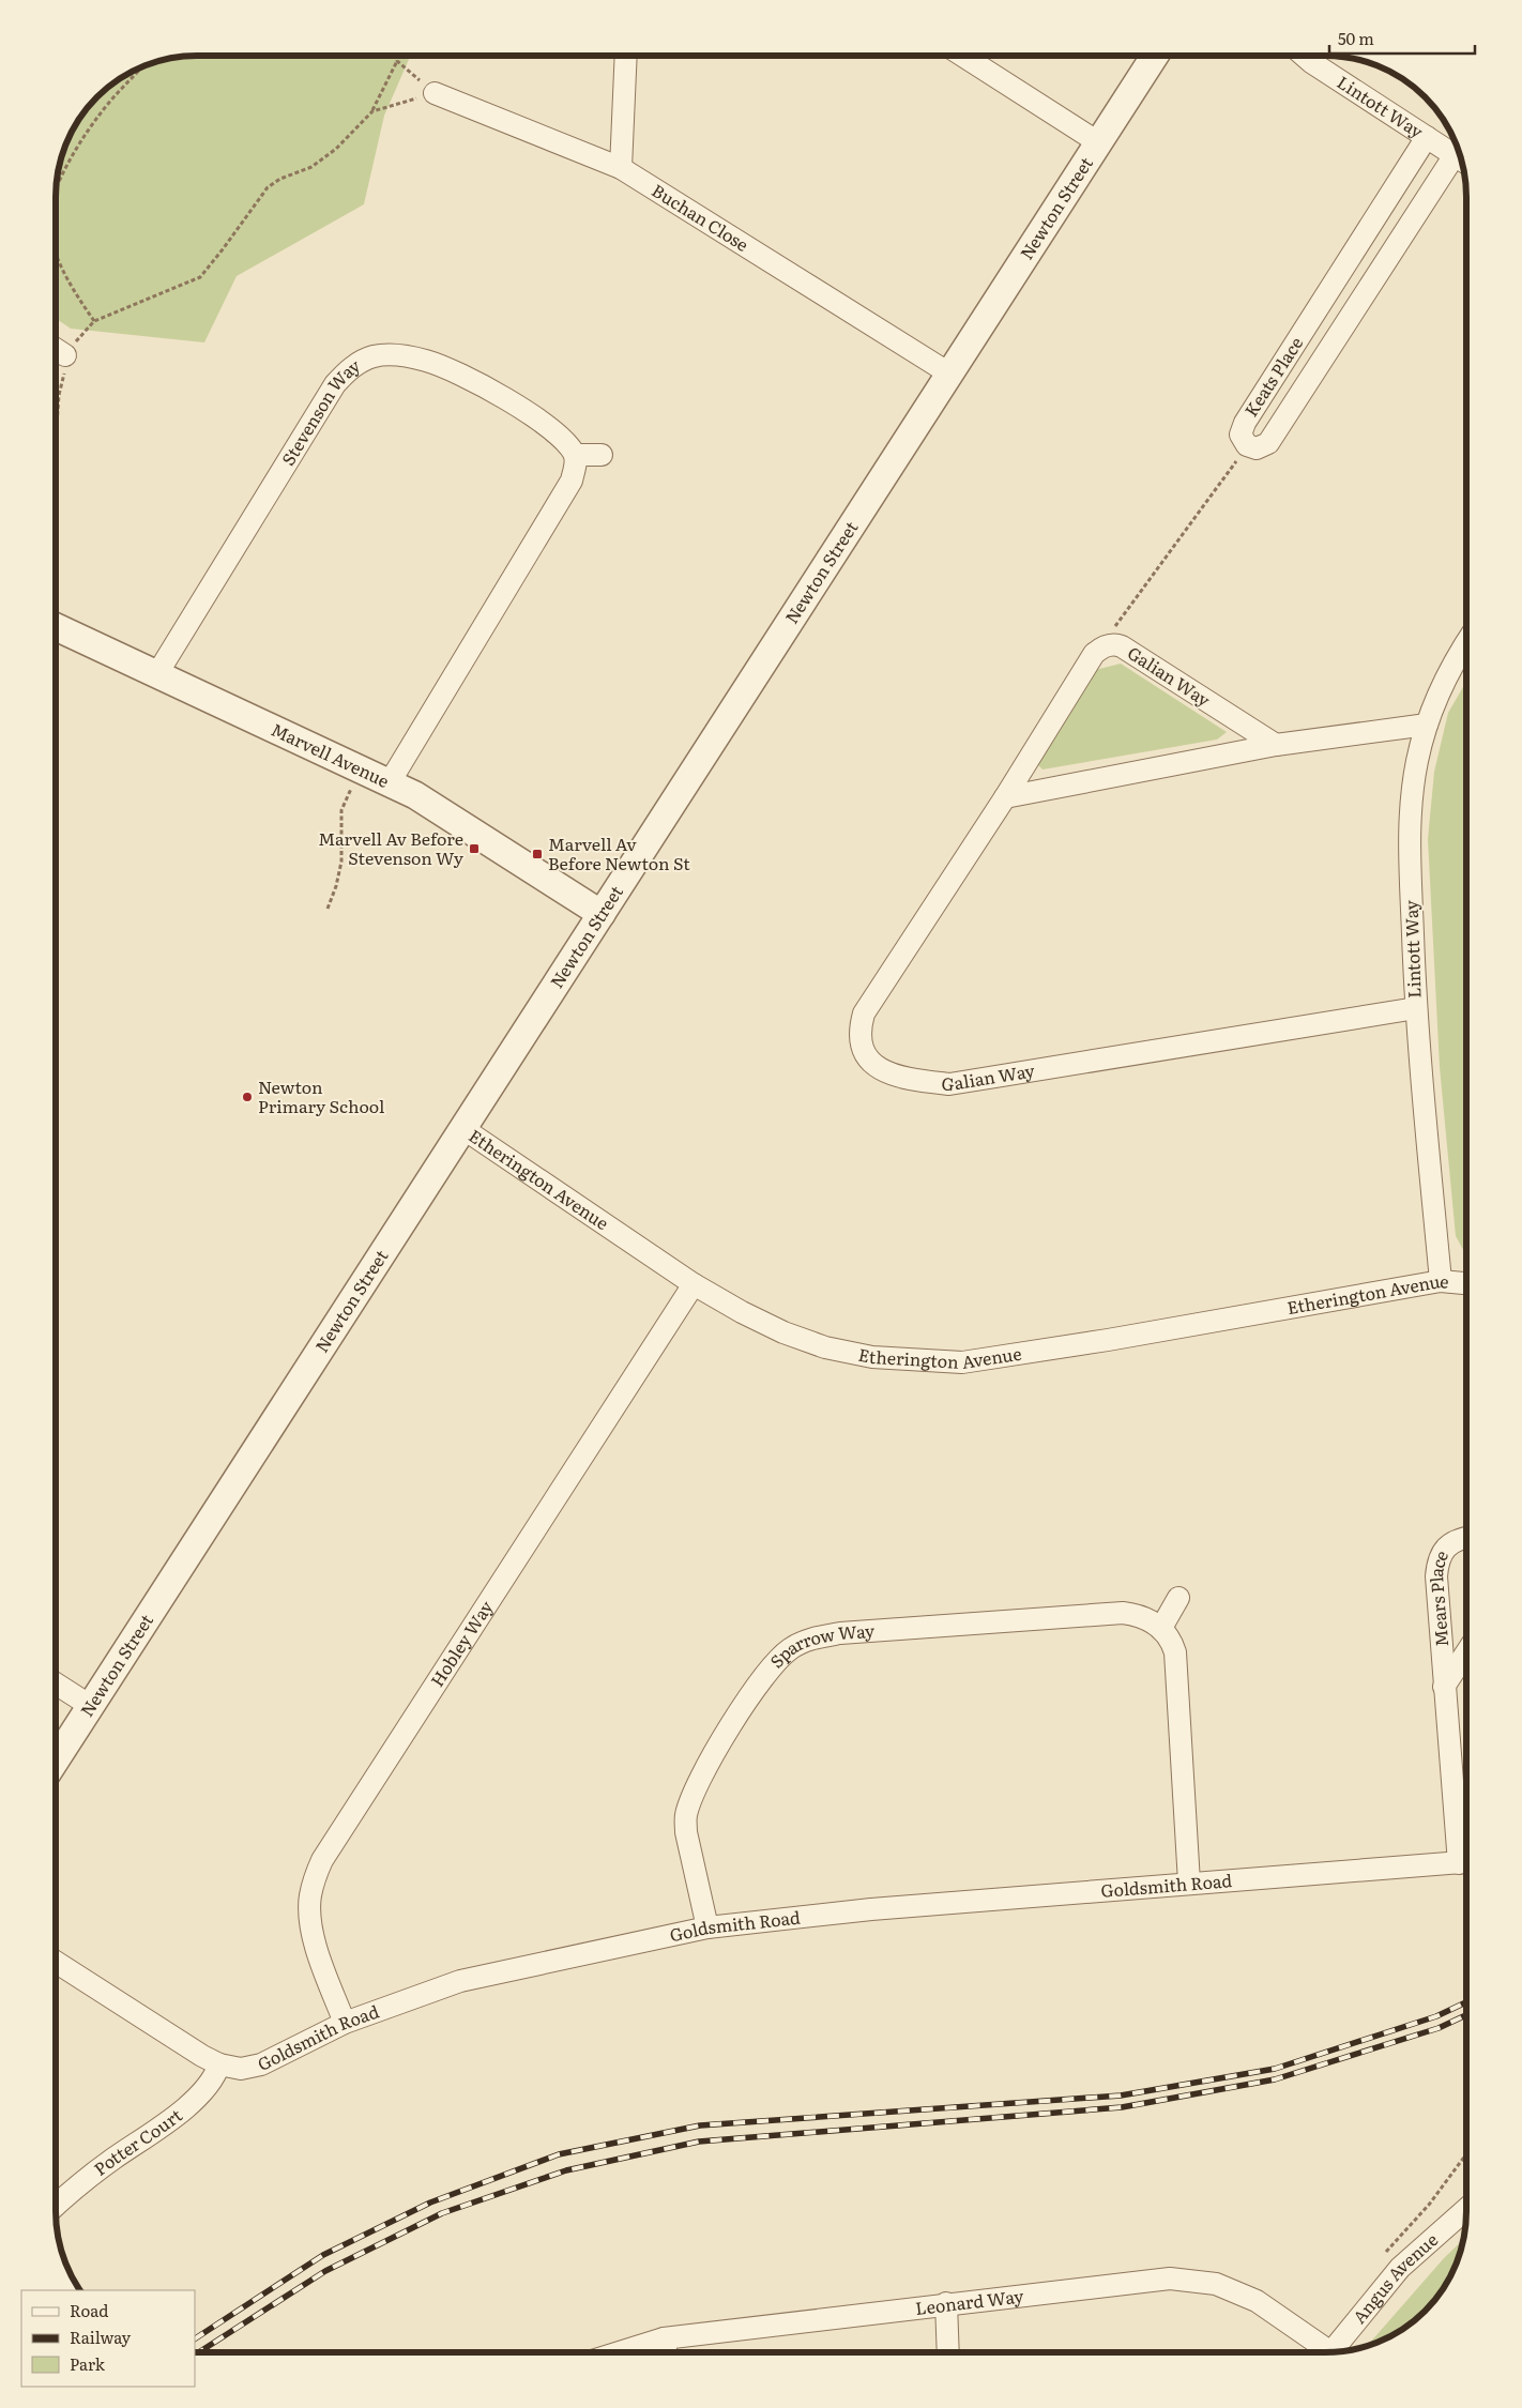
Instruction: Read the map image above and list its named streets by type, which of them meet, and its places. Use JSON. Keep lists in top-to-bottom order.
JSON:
{
  "streets": {
    "street": [
      "Lintott Way",
      "Newton Street",
      "Buchan Close",
      "Keats Place",
      "Stevenson Way",
      "Galian Way",
      "Marvell Avenue",
      "Etherington Avenue",
      "Mears Place",
      "Hobley Way",
      "Sparrow Way",
      "Goldsmith Road",
      "Potter Court",
      "Angus Avenue",
      "Leonard Way"
    ]
  },
  "crossings": [
    ["Lintott Way", "Keats Place"],
    ["Lintott Way", "Galian Way"],
    ["Lintott Way", "Etherington Avenue"],
    ["Newton Street", "Buchan Close"],
    ["Newton Street", "Marvell Avenue"],
    ["Newton Street", "Etherington Avenue"],
    ["Stevenson Way", "Marvell Avenue"],
    ["Etherington Avenue", "Hobley Way"],
    ["Mears Place", "Goldsmith Road"],
    ["Hobley Way", "Goldsmith Road"],
    ["Sparrow Way", "Goldsmith Road"],
    ["Goldsmith Road", "Potter Court"]
  ],
  "places": {
    "transit": ["Marvell Av Before Stevenson Wy", "Marvell Av Before Newton St"],
    "other": ["Newton Primary School"]
  },
  "legend": ["Road", "Railway", "Park"],
  "scale_bar": "50 m"
}
